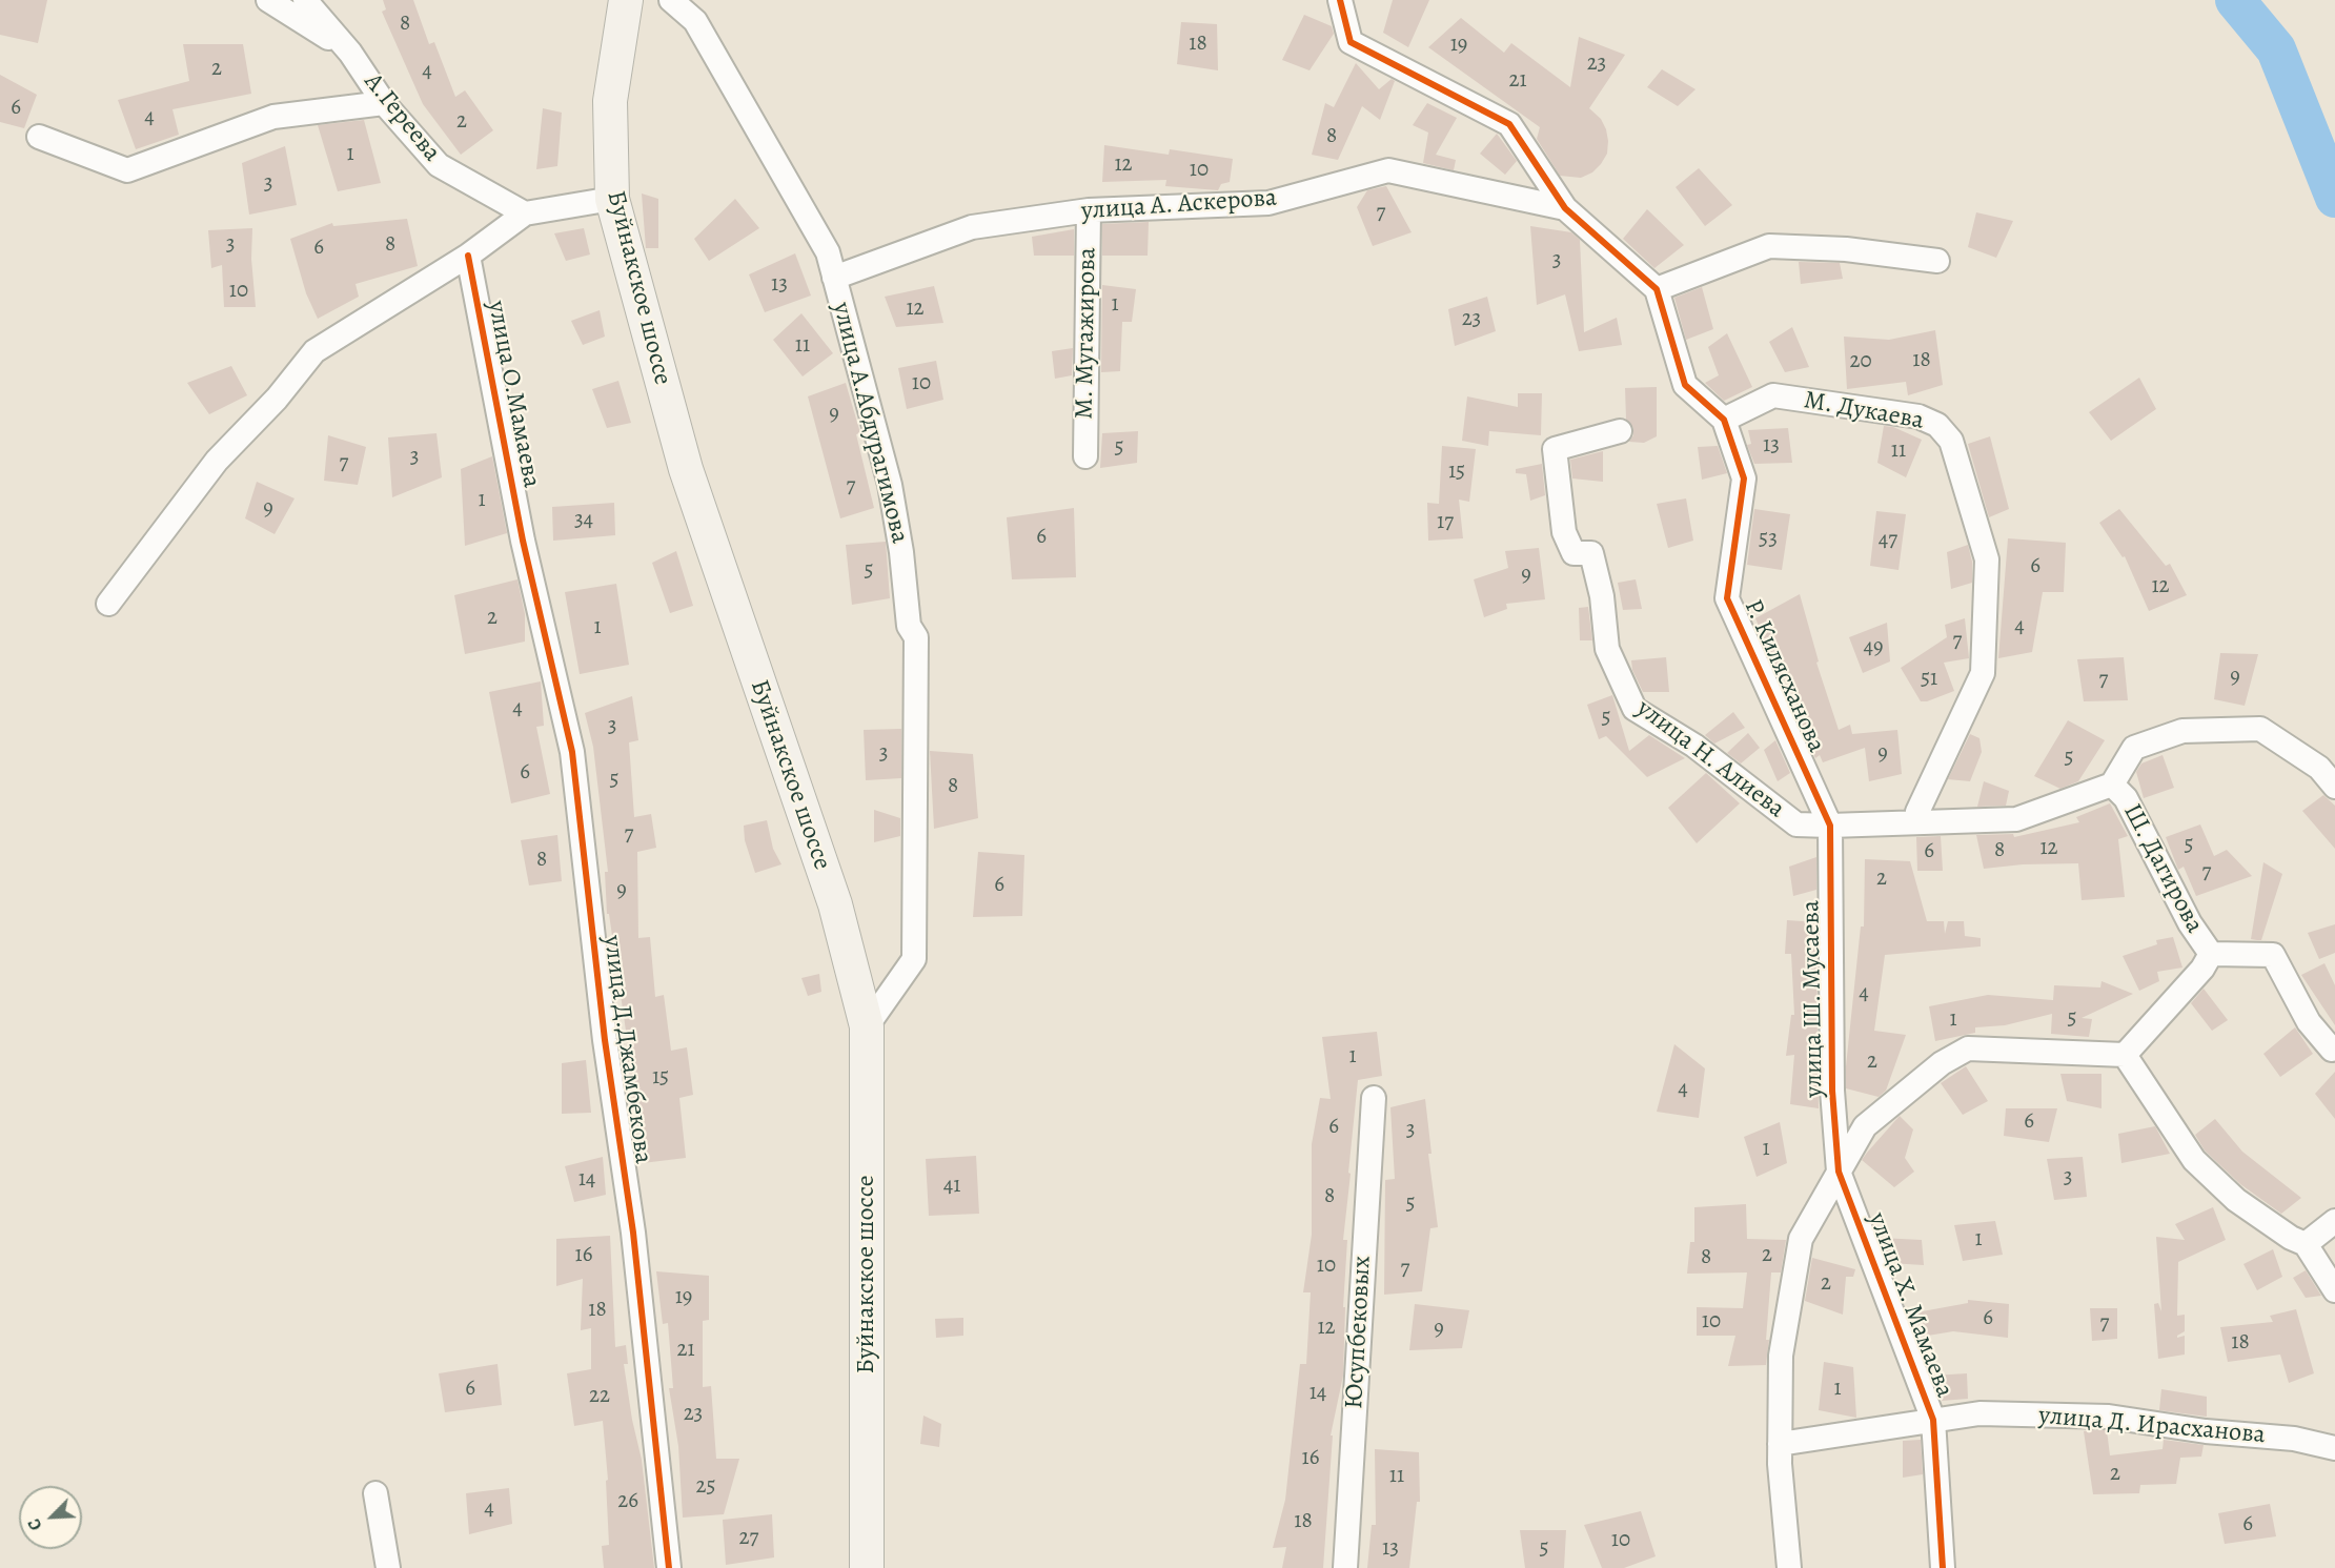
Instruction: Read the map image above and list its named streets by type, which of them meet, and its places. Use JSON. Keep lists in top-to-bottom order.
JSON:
{
  "streets": {
    "main road": ["Буйнакское шоссе"],
    "street": [
      "A.Гереева",
      "улица А. Аскерова",
      "М. Мугажирова",
      "улица О.Мамаева",
      "М. Дукаева",
      "улица А.Абдурагимова",
      "Р. Килясханова",
      "улица Н. Алиева",
      "Ш. Дагирова",
      "улица Ш. Мусаева",
      "улица Д.Джамбекова",
      "улица Х. Мамаева",
      "Юсупбековых",
      "улица Д. Ирасханова"
    ]
  },
  "crossings": [
    ["улица А. Аскерова", "М. Мугажирова"],
    ["улица А. Аскерова", "улица А.Абдурагимова"],
    ["Буйнакское шоссе", "улица А.Абдурагимова"],
    ["улица О.Мамаева", "улица Д.Джамбекова"],
    ["М. Дукаева", "Р. Килясханова"],
    ["Р. Килясханова", "улица Н. Алиева"],
    ["Р. Килясханова", "улица Ш. Мусаева"],
    ["улица Н. Алиева", "улица Ш. Мусаева"],
    ["улица Ш. Мусаева", "улица Х. Мамаева"],
    ["улица Х. Мамаева", "улица Д. Ирасханова"]
  ],
  "house_numbers": [
    "8",
    "18",
    "19",
    "23",
    "2",
    "4",
    "21",
    "6",
    "4",
    "2",
    "8",
    "1",
    "12",
    "10",
    "3",
    "7",
    "3",
    "8",
    "6",
    "3",
    "13",
    "10",
    "1",
    "12",
    "23",
    "11",
    "18",
    "20",
    "10",
    "9",
    "13",
    "5",
    "11",
    "3",
    "7",
    "15",
    "7",
    "1",
    "9",
    "34",
    "17",
    "6",
    "53",
    "47",
    "6",
    "5",
    "9",
    "12",
    "2",
    "4",
    "1",
    "7",
    "49",
    "9",
    "51",
    "7",
    "4",
    "5",
    "3",
    "3",
    "9",
    "5",
    "6",
    "5",
    "8",
    "7",
    "5",
    "12",
    "8",
    "6",
    "8",
    "7",
    "2",
    "6",
    "9",
    "4",
    "5",
    "1",
    "1",
    "2",
    "15",
    "4",
    "6",
    "6",
    "3",
    "1",
    "3",
    "14",
    "41",
    "8",
    "5",
    "1",
    "16",
    "2",
    "8",
    "10",
    "7",
    "2",
    "19",
    "18",
    "6",
    "10",
    "7",
    "12",
    "9",
    "18",
    "21",
    "6",
    "1",
    "14",
    "22",
    "23",
    "16",
    "2",
    "11",
    "25",
    "26",
    "4",
    "18",
    "6",
    "27",
    "10",
    "13",
    "5"
  ],
  "north": "bottom left"
}
